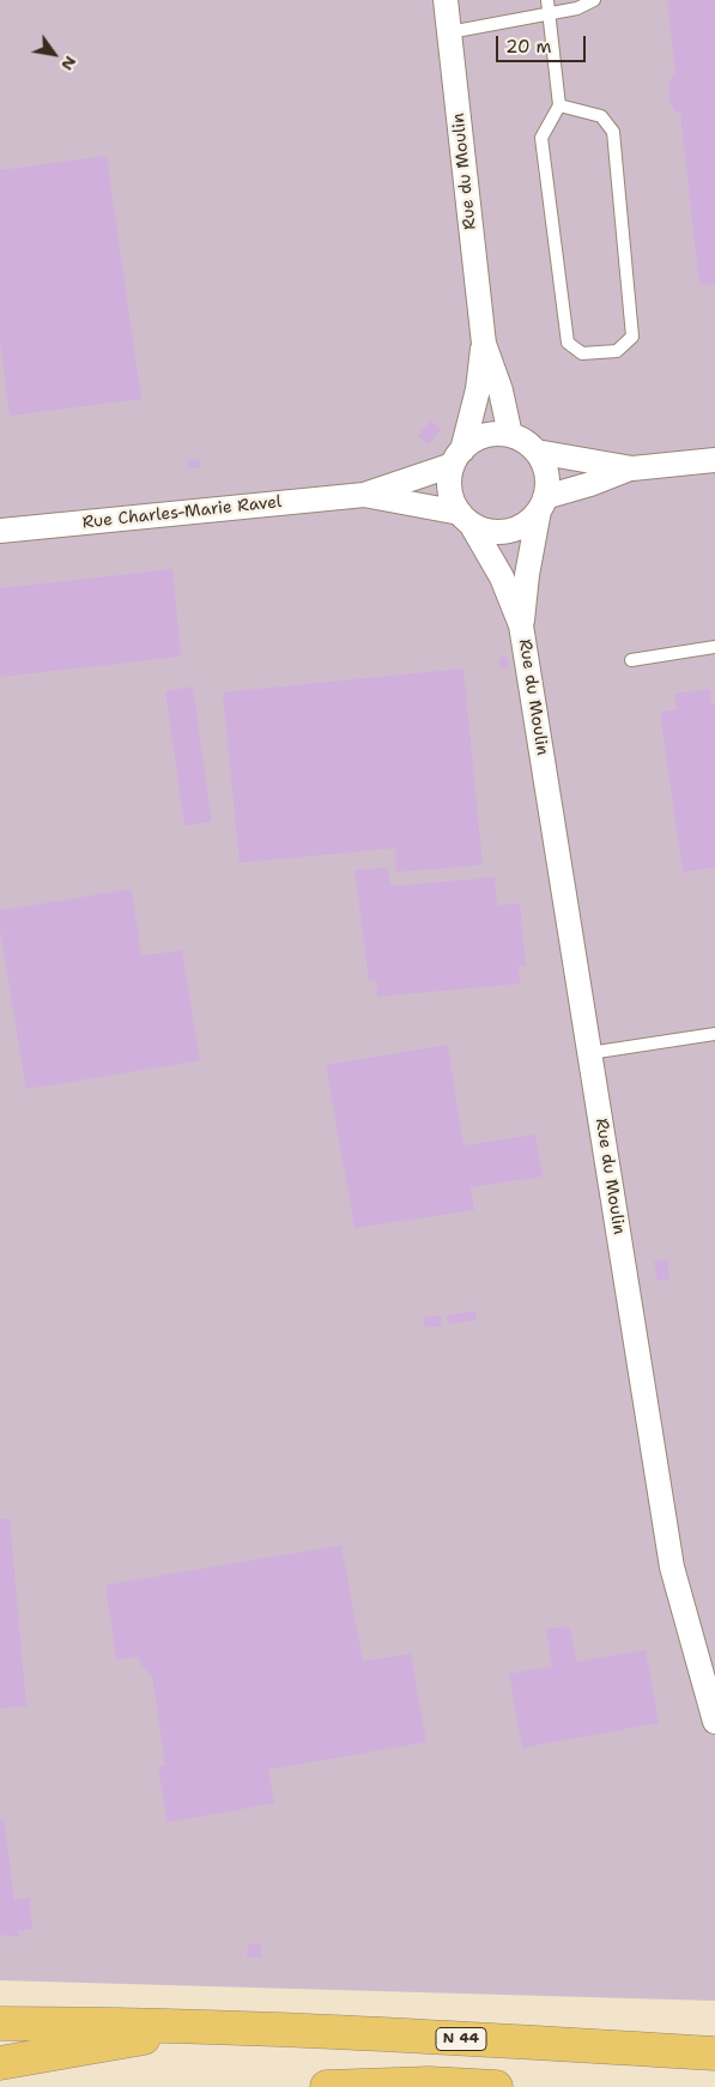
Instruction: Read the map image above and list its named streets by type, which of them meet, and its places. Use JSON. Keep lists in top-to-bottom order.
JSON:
{
  "streets": {
    "main road": ["N 44"],
    "street": ["Rue du Moulin", "Rue Charles-Marie Ravel"]
  },
  "crossings": [
    ["Rue du Moulin", "Rue Charles-Marie Ravel"]
  ],
  "scale_bar": "20 m",
  "north": "bottom right"
}
